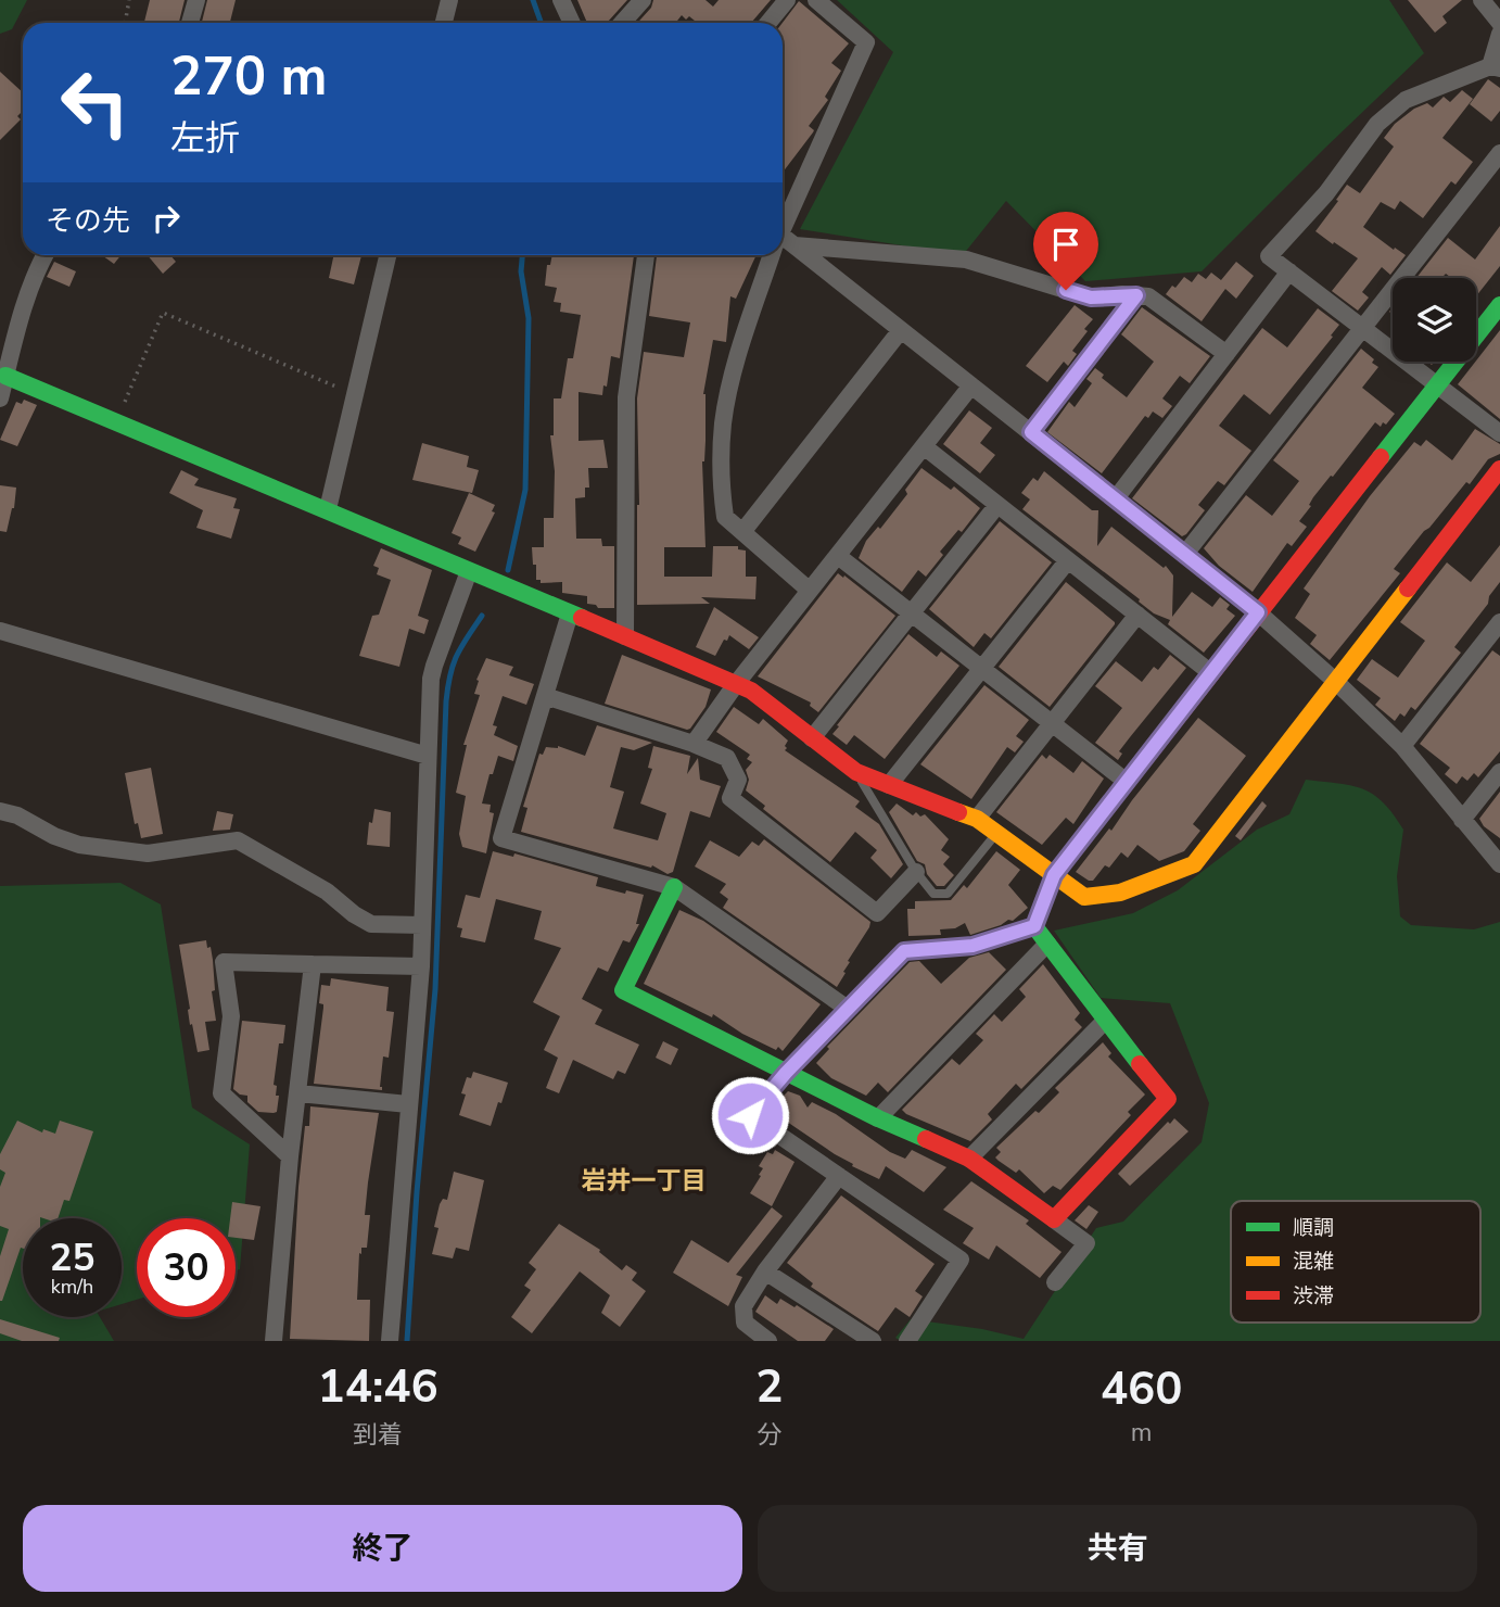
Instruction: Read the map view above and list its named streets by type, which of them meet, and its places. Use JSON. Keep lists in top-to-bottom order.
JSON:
{
  "districts": ["岩井一丁目"],
  "legend": ["順調", "混雑", "渋滞"],
  "page": {
    "turn": ["270 m", "左折"],
    "then": "その先",
    "speed": "25 km/h",
    "limit": "30",
    "eta": [
      "14:46",
      "到着",
      "2",
      "分",
      "460",
      "m"
    ],
    "buttons": ["終了", "共有"]
  }
}
